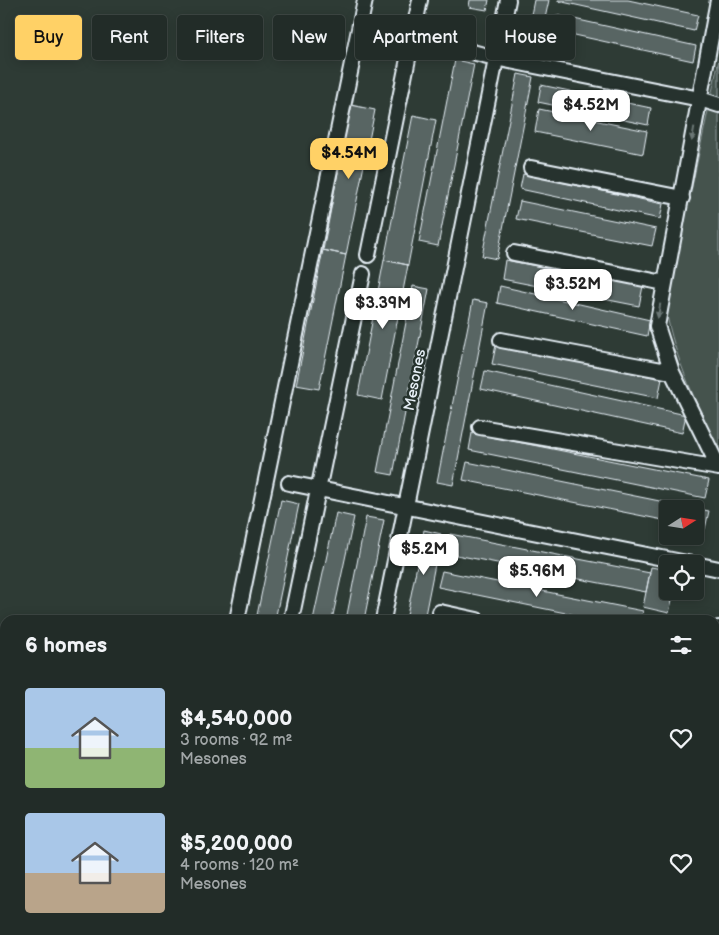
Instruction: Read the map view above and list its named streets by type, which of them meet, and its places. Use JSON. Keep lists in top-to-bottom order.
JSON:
{
  "streets": {
    "street": ["Mesones"]
  },
  "north": "right",
  "page": {
    "chip": [
      "Buy",
      "Rent",
      "Filters",
      "New",
      "Apartment",
      "House"
    ],
    "price": [
      "$4.52M",
      "$4.54M",
      "$3.52M",
      "$3.39M",
      "$5.2M",
      "$5.96M"
    ],
    "heading": "6 homes",
    "list": [
      {
        "name": "$4,540,000",
        "note": "3 rooms · 92 m² · Mesones"
      },
      {
        "name": "$5,200,000",
        "note": "4 rooms · 120 m² · Mesones"
      }
    ]
  }
}
